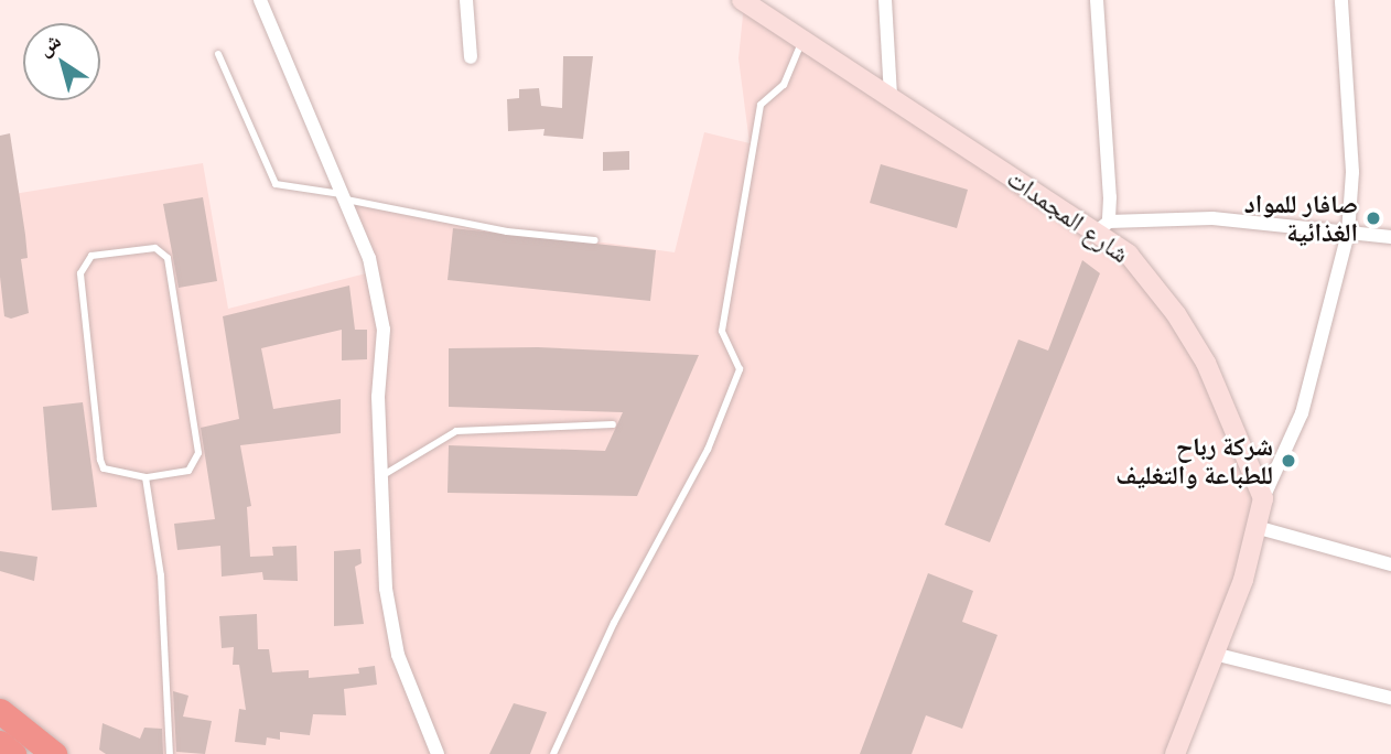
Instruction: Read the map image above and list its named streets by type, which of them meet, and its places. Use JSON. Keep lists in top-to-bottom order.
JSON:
{
  "streets": {
    "main road": ["شارع المجمدات"]
  },
  "places": ["صافار للمواد الغذائية", "شركة رباح للطباعة والتغليف"],
  "north": "top left"
}
